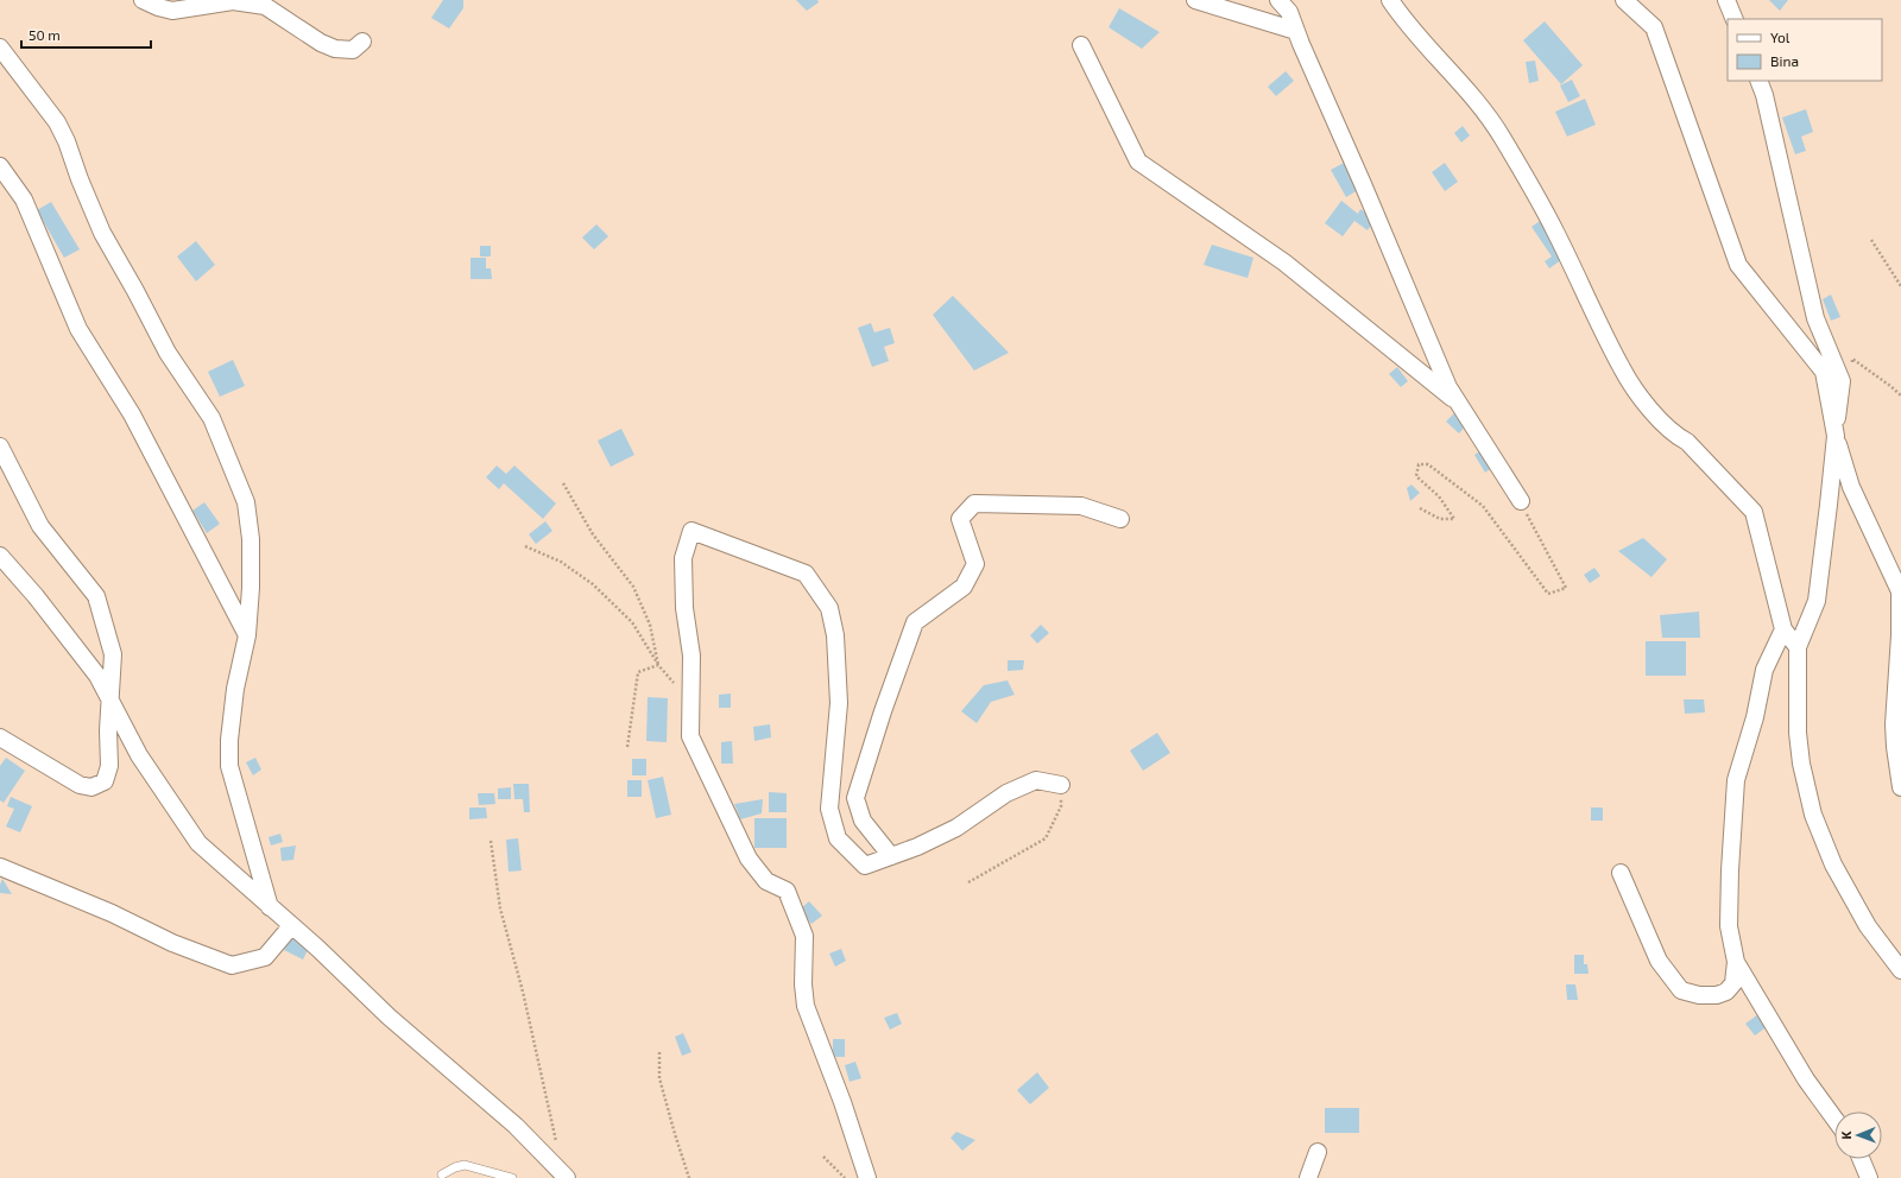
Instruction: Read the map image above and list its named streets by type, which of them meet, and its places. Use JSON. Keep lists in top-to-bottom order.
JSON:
{
  "legend": ["Yol", "Bina"],
  "scale_bar": "50 m",
  "north": "left"
}
